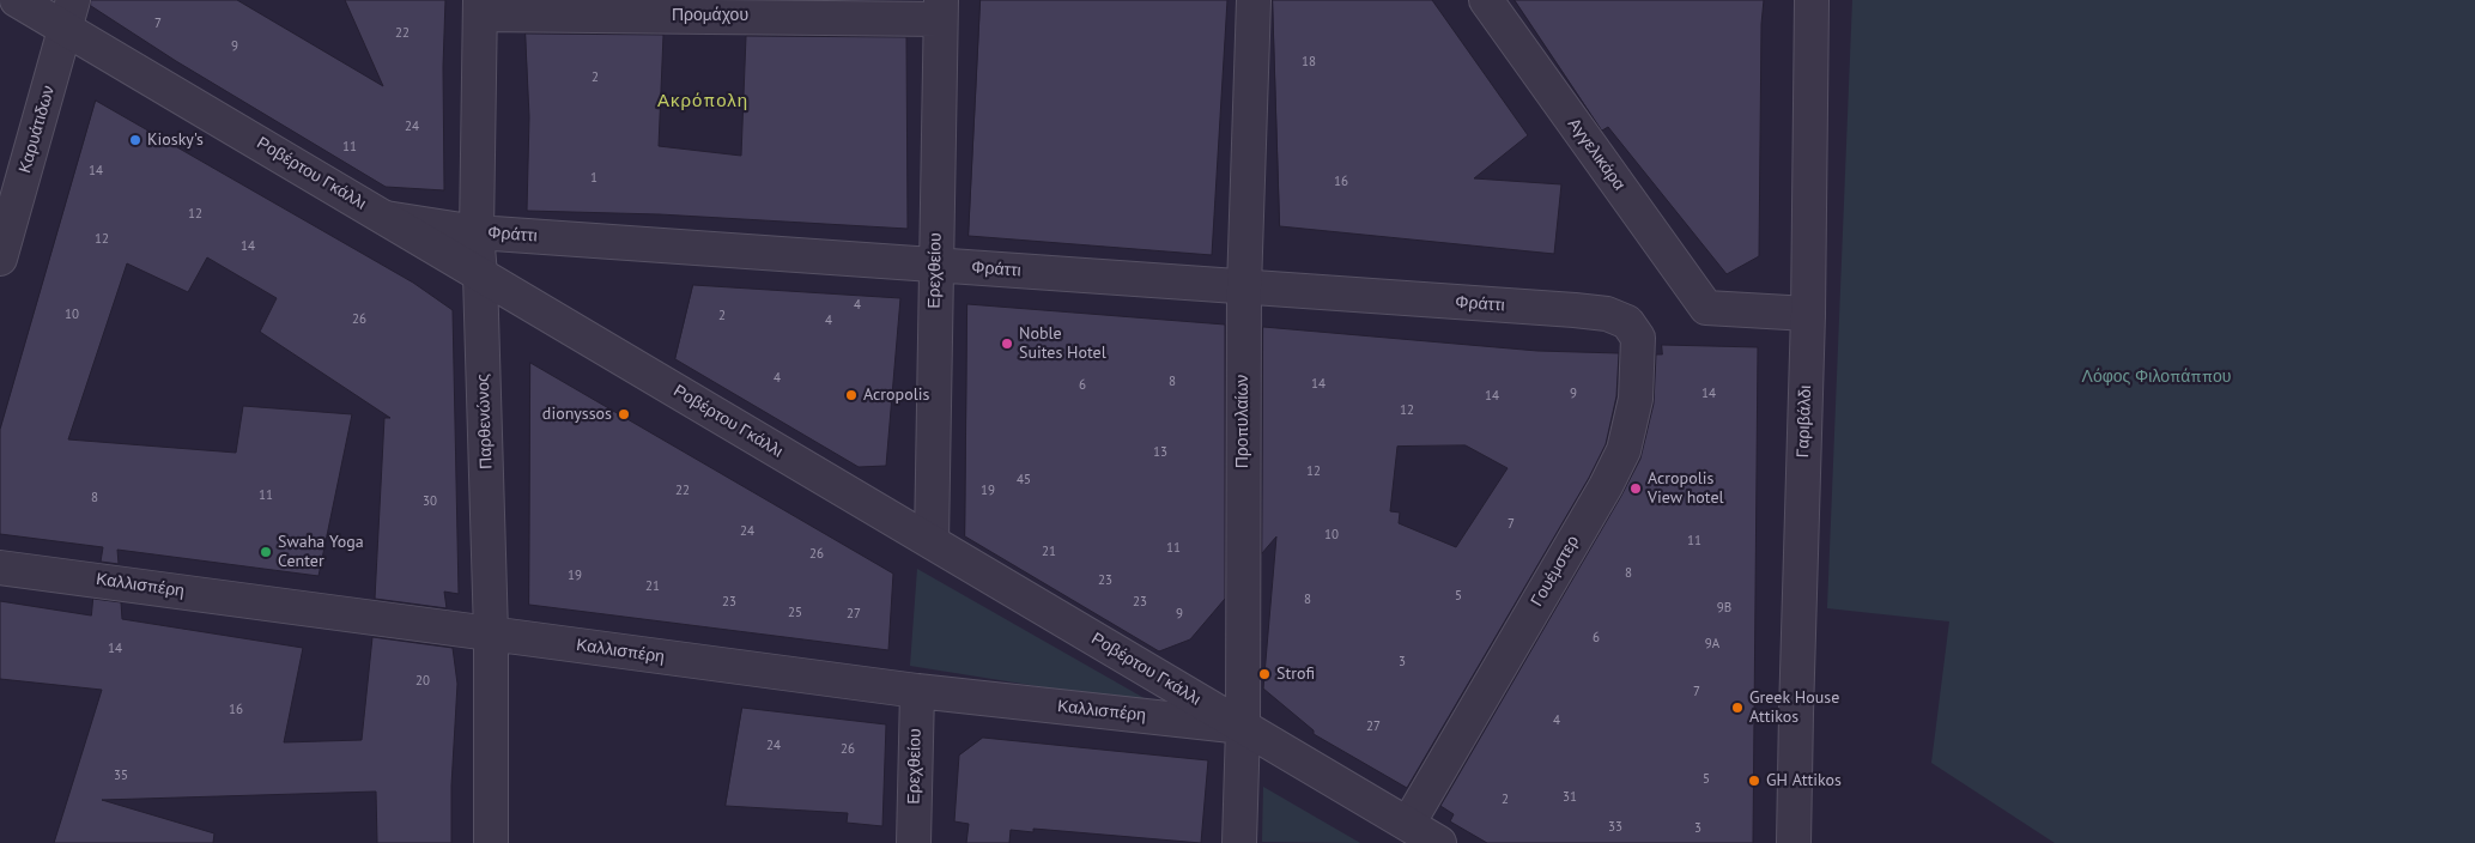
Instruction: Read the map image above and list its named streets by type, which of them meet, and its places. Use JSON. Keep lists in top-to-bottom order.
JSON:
{
  "streets": {
    "street": [
      "Προμάχου",
      "Καρυάτιδων",
      "Αγγελικάρα",
      "Ροβέρτου Γκάλλι",
      "Φράττι",
      "Ερεχθείου",
      "Παρθενώνος",
      "Προπυλαίων",
      "Γαριβάλδι",
      "Γουέμστερ",
      "Καλλισπέρη"
    ]
  },
  "crossings": [
    ["Προμάχου", "Ερεχθείου"],
    ["Προμάχου", "Παρθενώνος"],
    ["Καρυάτιδων", "Ροβέρτου Γκάλλι"],
    ["Αγγελικάρα", "Γαριβάλδι"],
    ["Ροβέρτου Γκάλλι", "Φράττι"],
    ["Ροβέρτου Γκάλλι", "Ερεχθείου"],
    ["Ροβέρτου Γκάλλι", "Παρθενώνος"],
    ["Ροβέρτου Γκάλλι", "Προπυλαίων"],
    ["Ροβέρτου Γκάλλι", "Γουέμστερ"],
    ["Ροβέρτου Γκάλλι", "Καλλισπέρη"],
    ["Φράττι", "Ερεχθείου"],
    ["Φράττι", "Παρθενώνος"],
    ["Φράττι", "Προπυλαίων"],
    ["Φράττι", "Γουέμστερ"],
    ["Ερεχθείου", "Καλλισπέρη"],
    ["Παρθενώνος", "Καλλισπέρη"],
    ["Προπυλαίων", "Καλλισπέρη"]
  ],
  "districts": ["Ακρόπολη"],
  "parks": ["Λόφος Φιλοπάππου"],
  "places": [
    "Kiosky's",
    "Noble Suites Hotel",
    "Acropolis",
    "dionyssos",
    "Acropolis View hotel",
    "Swaha Yoga Center",
    "Strofi",
    "Greek House Attikos",
    "GH Attikos"
  ],
  "house_numbers": [
    "7",
    "22",
    "9",
    "18",
    "2",
    "24",
    "11",
    "14",
    "1",
    "16",
    "12",
    "12",
    "14",
    "4",
    "10",
    "2",
    "26",
    "4",
    "4",
    "8",
    "14",
    "6",
    "9",
    "14",
    "14",
    "12",
    "13",
    "12",
    "45",
    "22",
    "19",
    "11",
    "8",
    "30",
    "7",
    "24",
    "10",
    "11",
    "11",
    "21",
    "26",
    "8",
    "19",
    "23",
    "21",
    "5",
    "8",
    "23",
    "23",
    "9B",
    "25",
    "27",
    "9",
    "6",
    "9A",
    "14",
    "3",
    "20",
    "7",
    "16",
    "4",
    "27",
    "24",
    "26",
    "35",
    "5",
    "31",
    "2",
    "33",
    "3"
  ]
}
